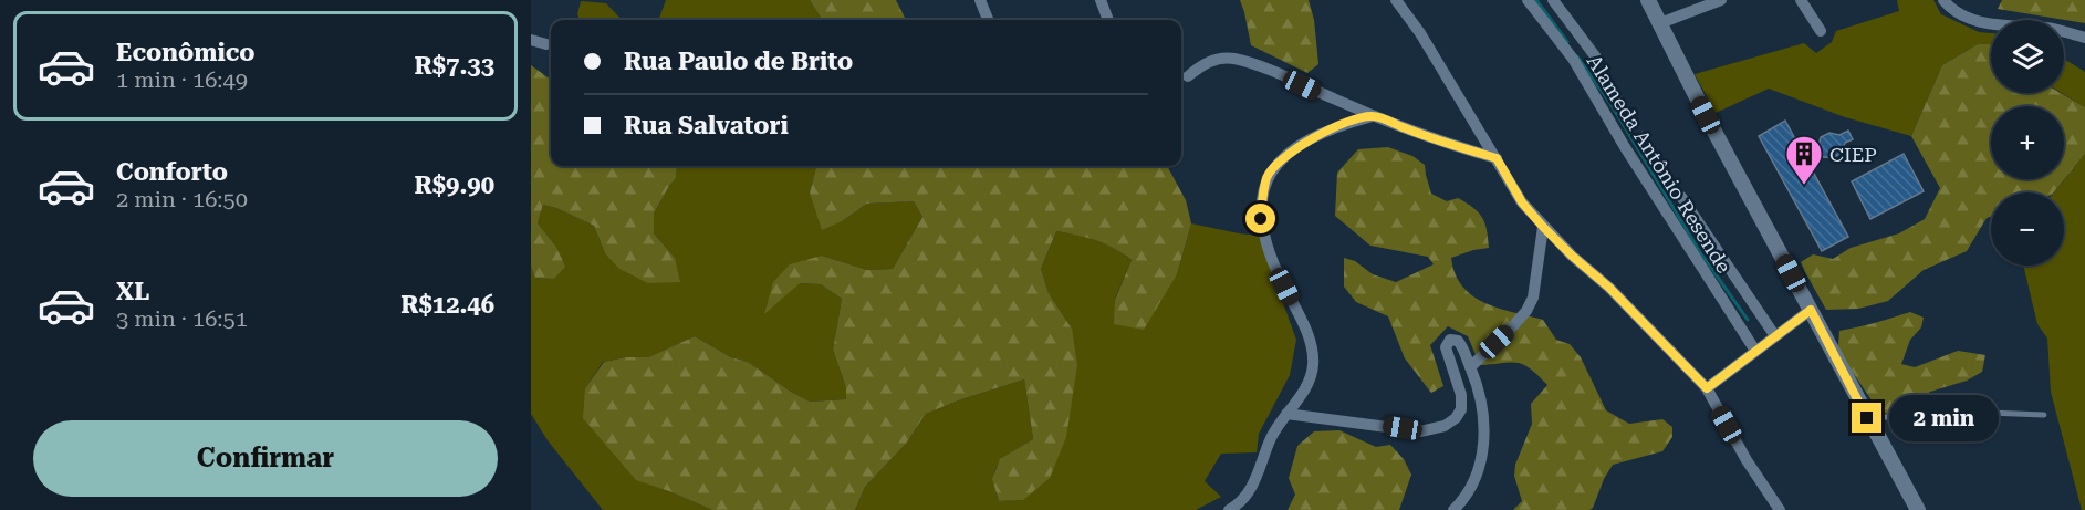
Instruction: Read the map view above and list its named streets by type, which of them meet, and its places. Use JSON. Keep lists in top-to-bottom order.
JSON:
{
  "streets": {
    "street": ["Alameda Antônio Resende"]
  },
  "places": {
    "building": ["CIEP"]
  },
  "page": {
    "list": [
      {
        "name": "Econômico",
        "note": "1 min · 16:49",
        "value": "R$7.33"
      },
      {
        "name": "Conforto",
        "note": "2 min · 16:50",
        "value": "R$9.90"
      },
      {
        "name": "XL",
        "note": "3 min · 16:51",
        "value": "R$12.46"
      }
    ],
    "map_buttons": ["+", "−"],
    "banner": ["Rua Paulo de Brito", "Rua Salvatori"],
    "bubble": "2 min",
    "buttons": "Confirmar"
  }
}
